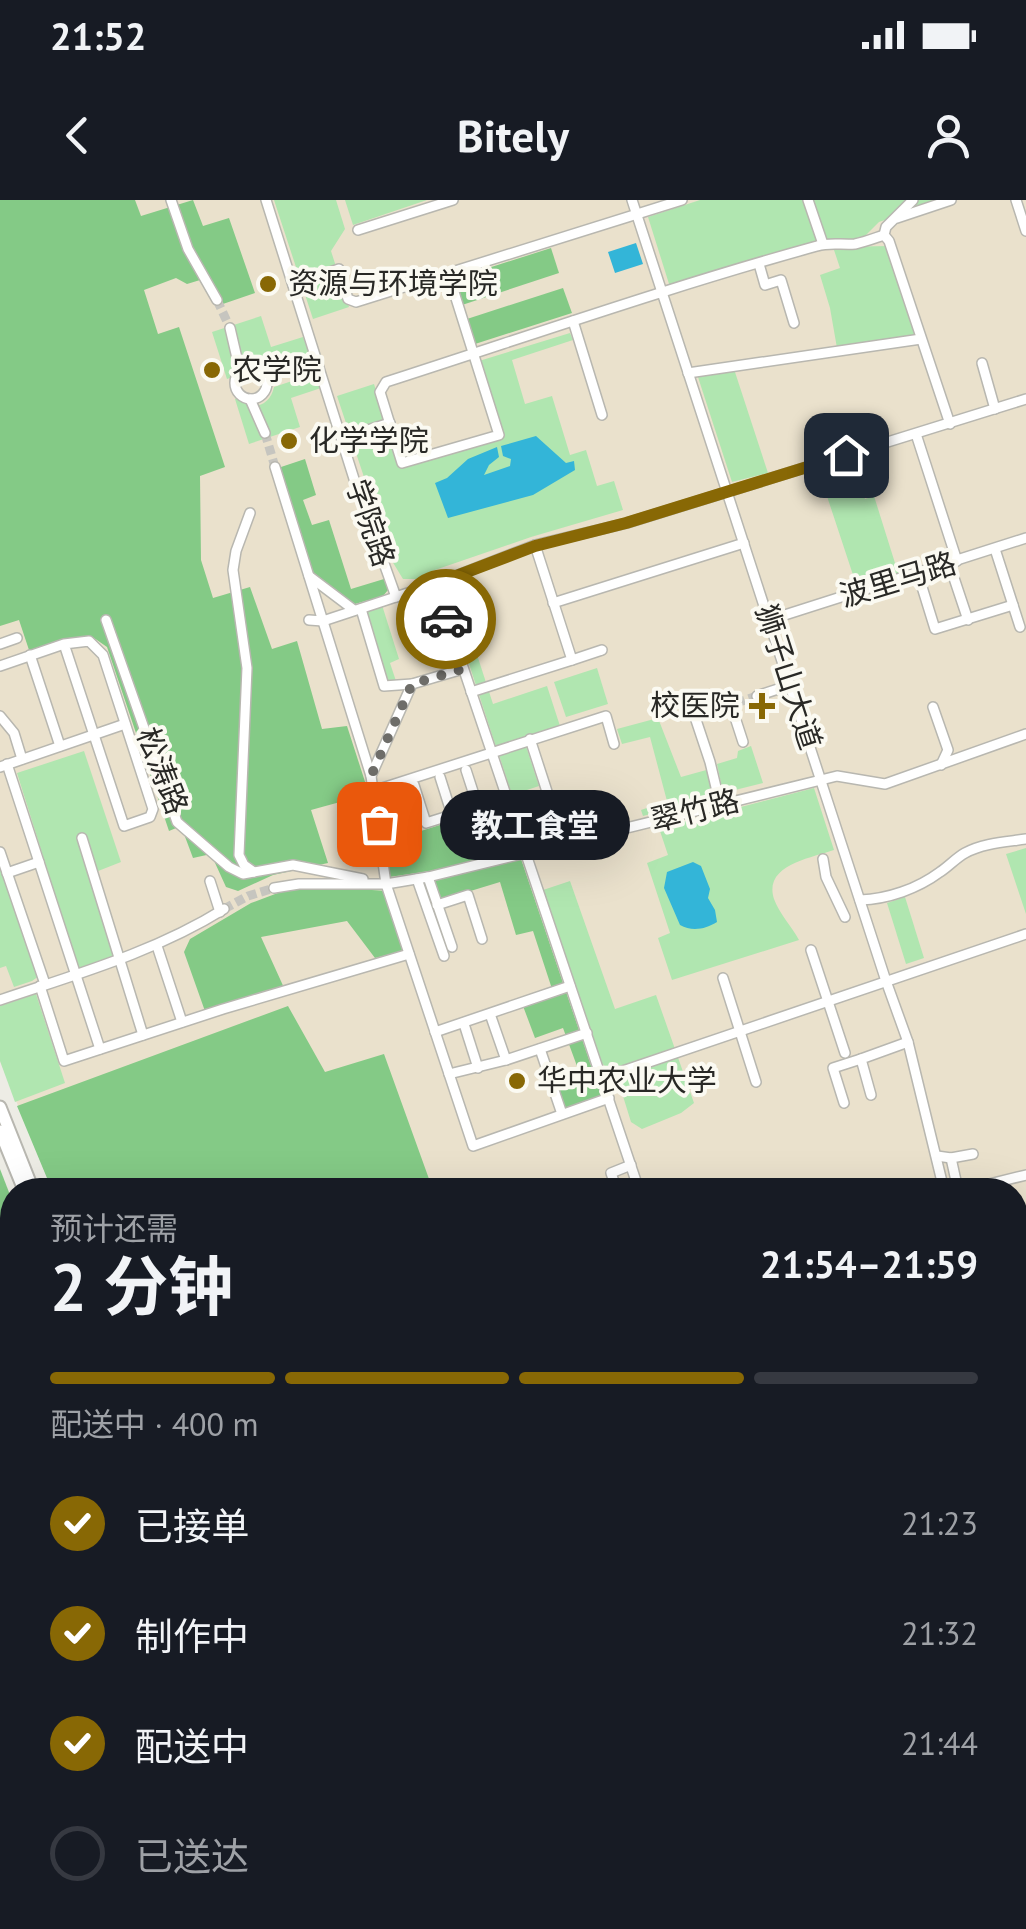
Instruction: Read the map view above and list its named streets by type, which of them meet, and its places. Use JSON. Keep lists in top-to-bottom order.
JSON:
{
  "streets": {
    "street": [
      "学院路",
      "波里马路",
      "狮子山大道",
      "松涛路",
      "翠竹路"
    ]
  },
  "crossings": [
    ["学院路", "翠竹路"],
    ["波里马路", "狮子山大道"],
    ["狮子山大道", "翠竹路"]
  ],
  "places": {
    "other": [
      "资源与环境学院",
      "农学院",
      "化学学院",
      "教工食堂",
      "华中农业大学"
    ],
    "health": ["校医院"]
  },
  "page": {
    "status": "21:52",
    "header": "Bitely",
    "bubble": "教工食堂",
    "heading": ["2 分钟", "预计还需", "21:54–21:59"],
    "bar": "配送中 · 400 m",
    "list": [
      ["已接单", "21:23"],
      ["制作中", "21:32"],
      ["配送中", "21:44"],
      "已送达"
    ]
  }
}
